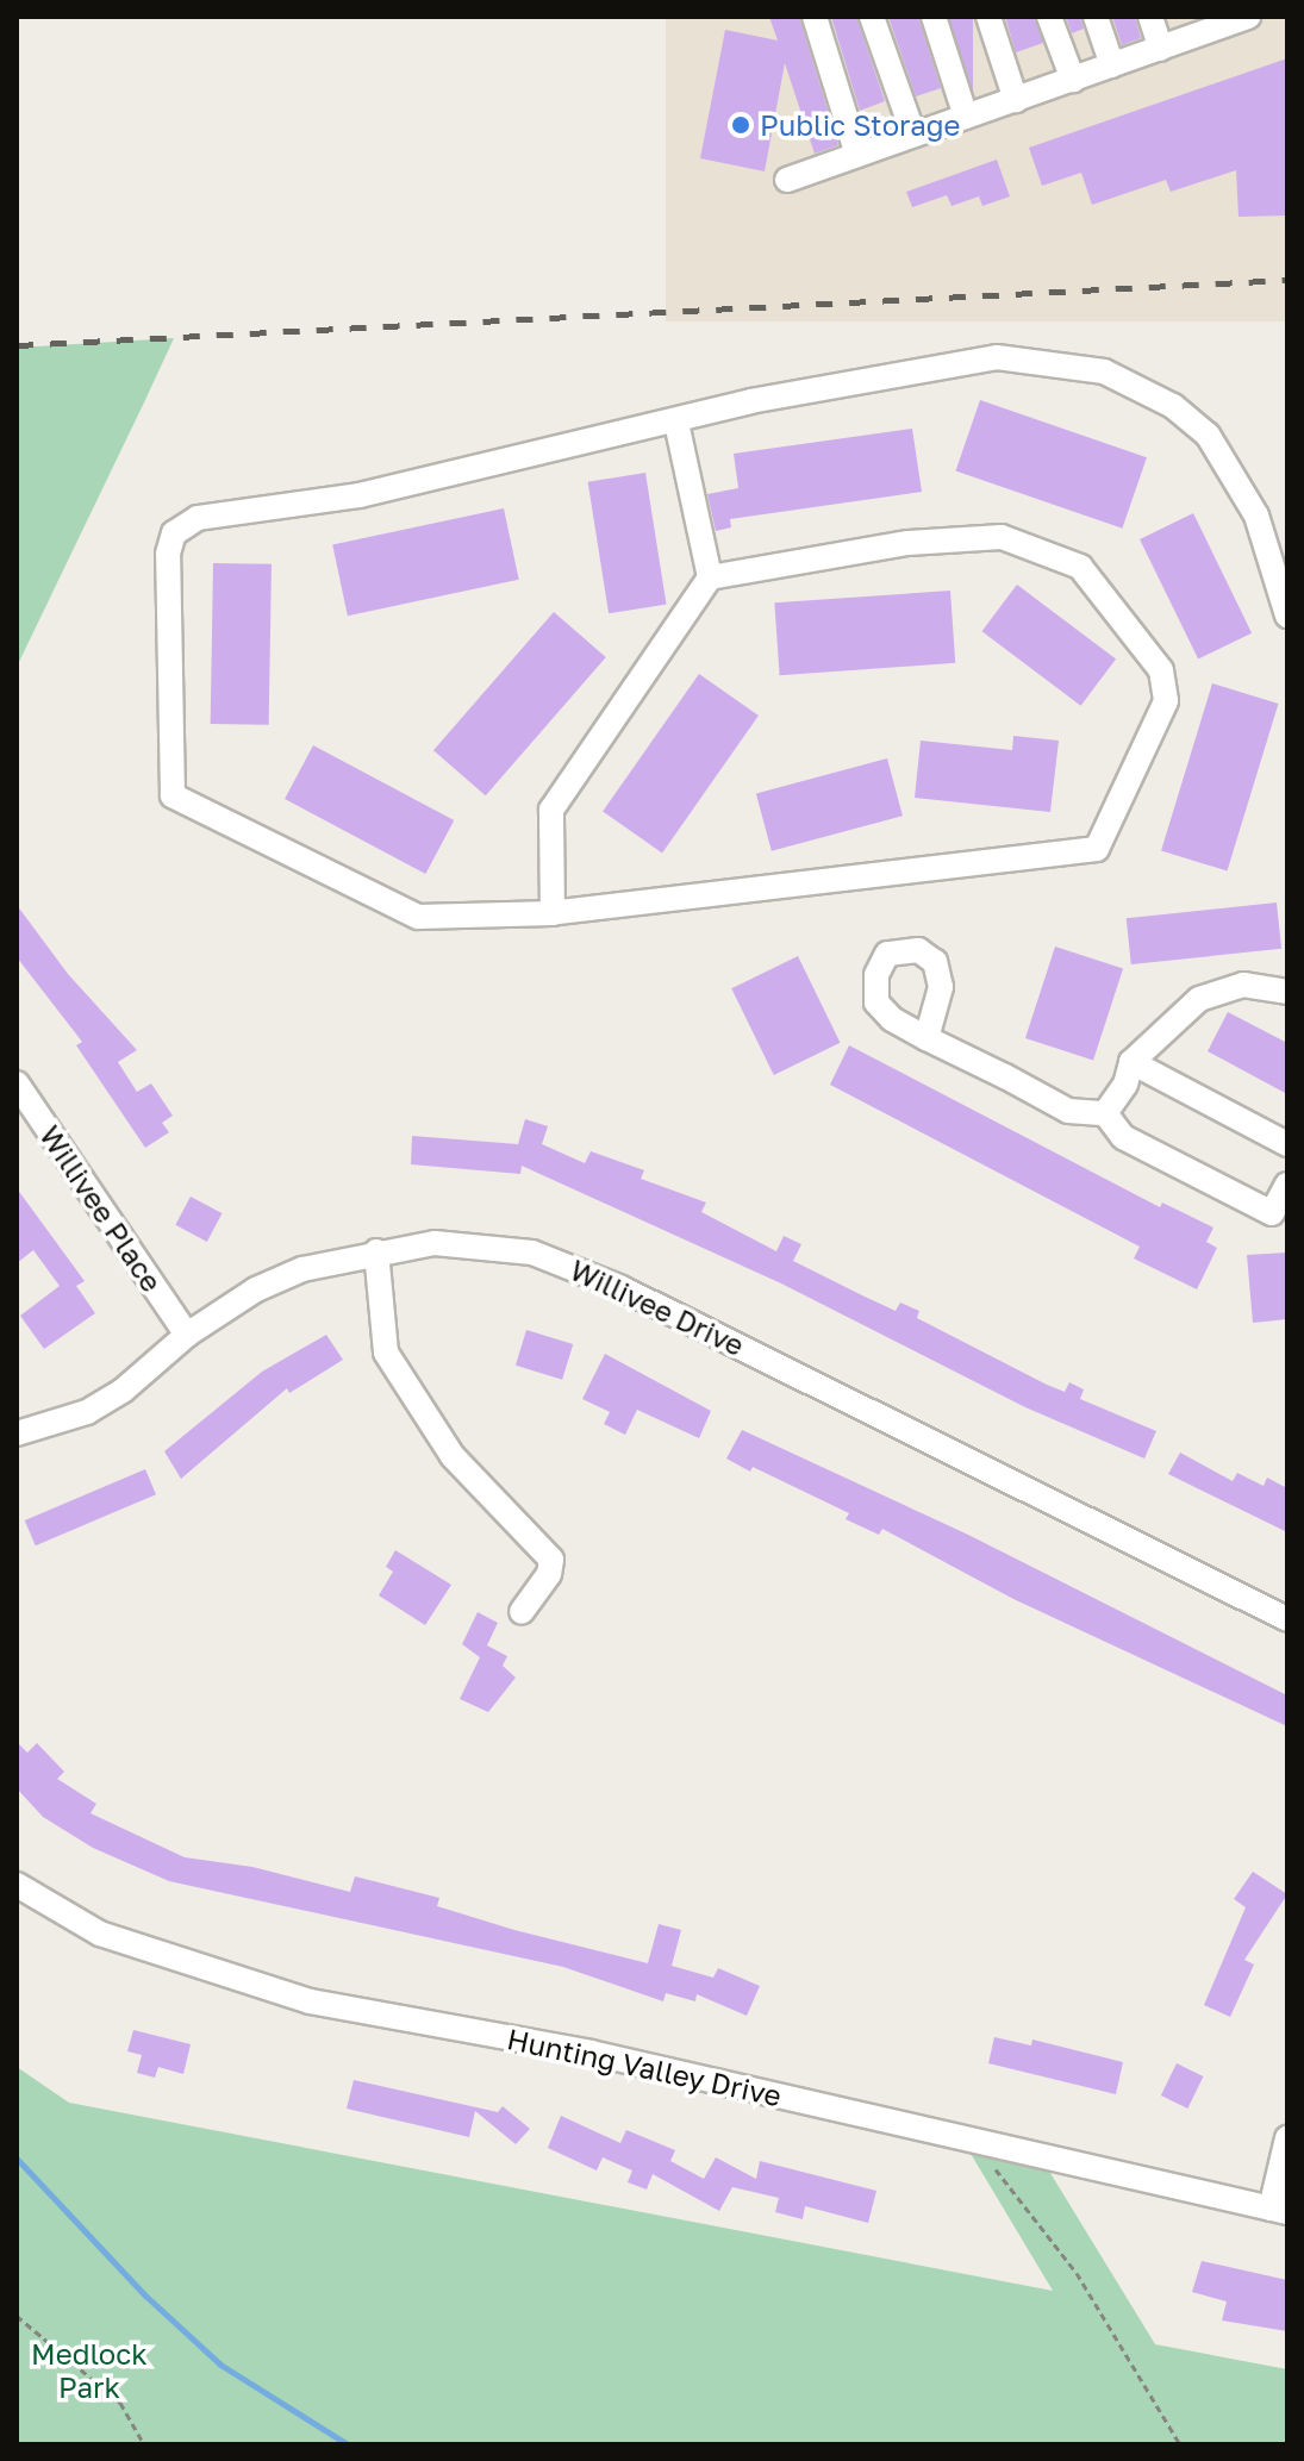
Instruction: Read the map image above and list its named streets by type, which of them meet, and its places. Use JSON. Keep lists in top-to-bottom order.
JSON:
{
  "streets": {
    "street": ["Willivee Place", "Willivee Drive", "Hunting Valley Drive"]
  },
  "crossings": [
    ["Willivee Place", "Willivee Drive"]
  ],
  "parks": ["Medlock Park"],
  "places": ["Public Storage"]
}
